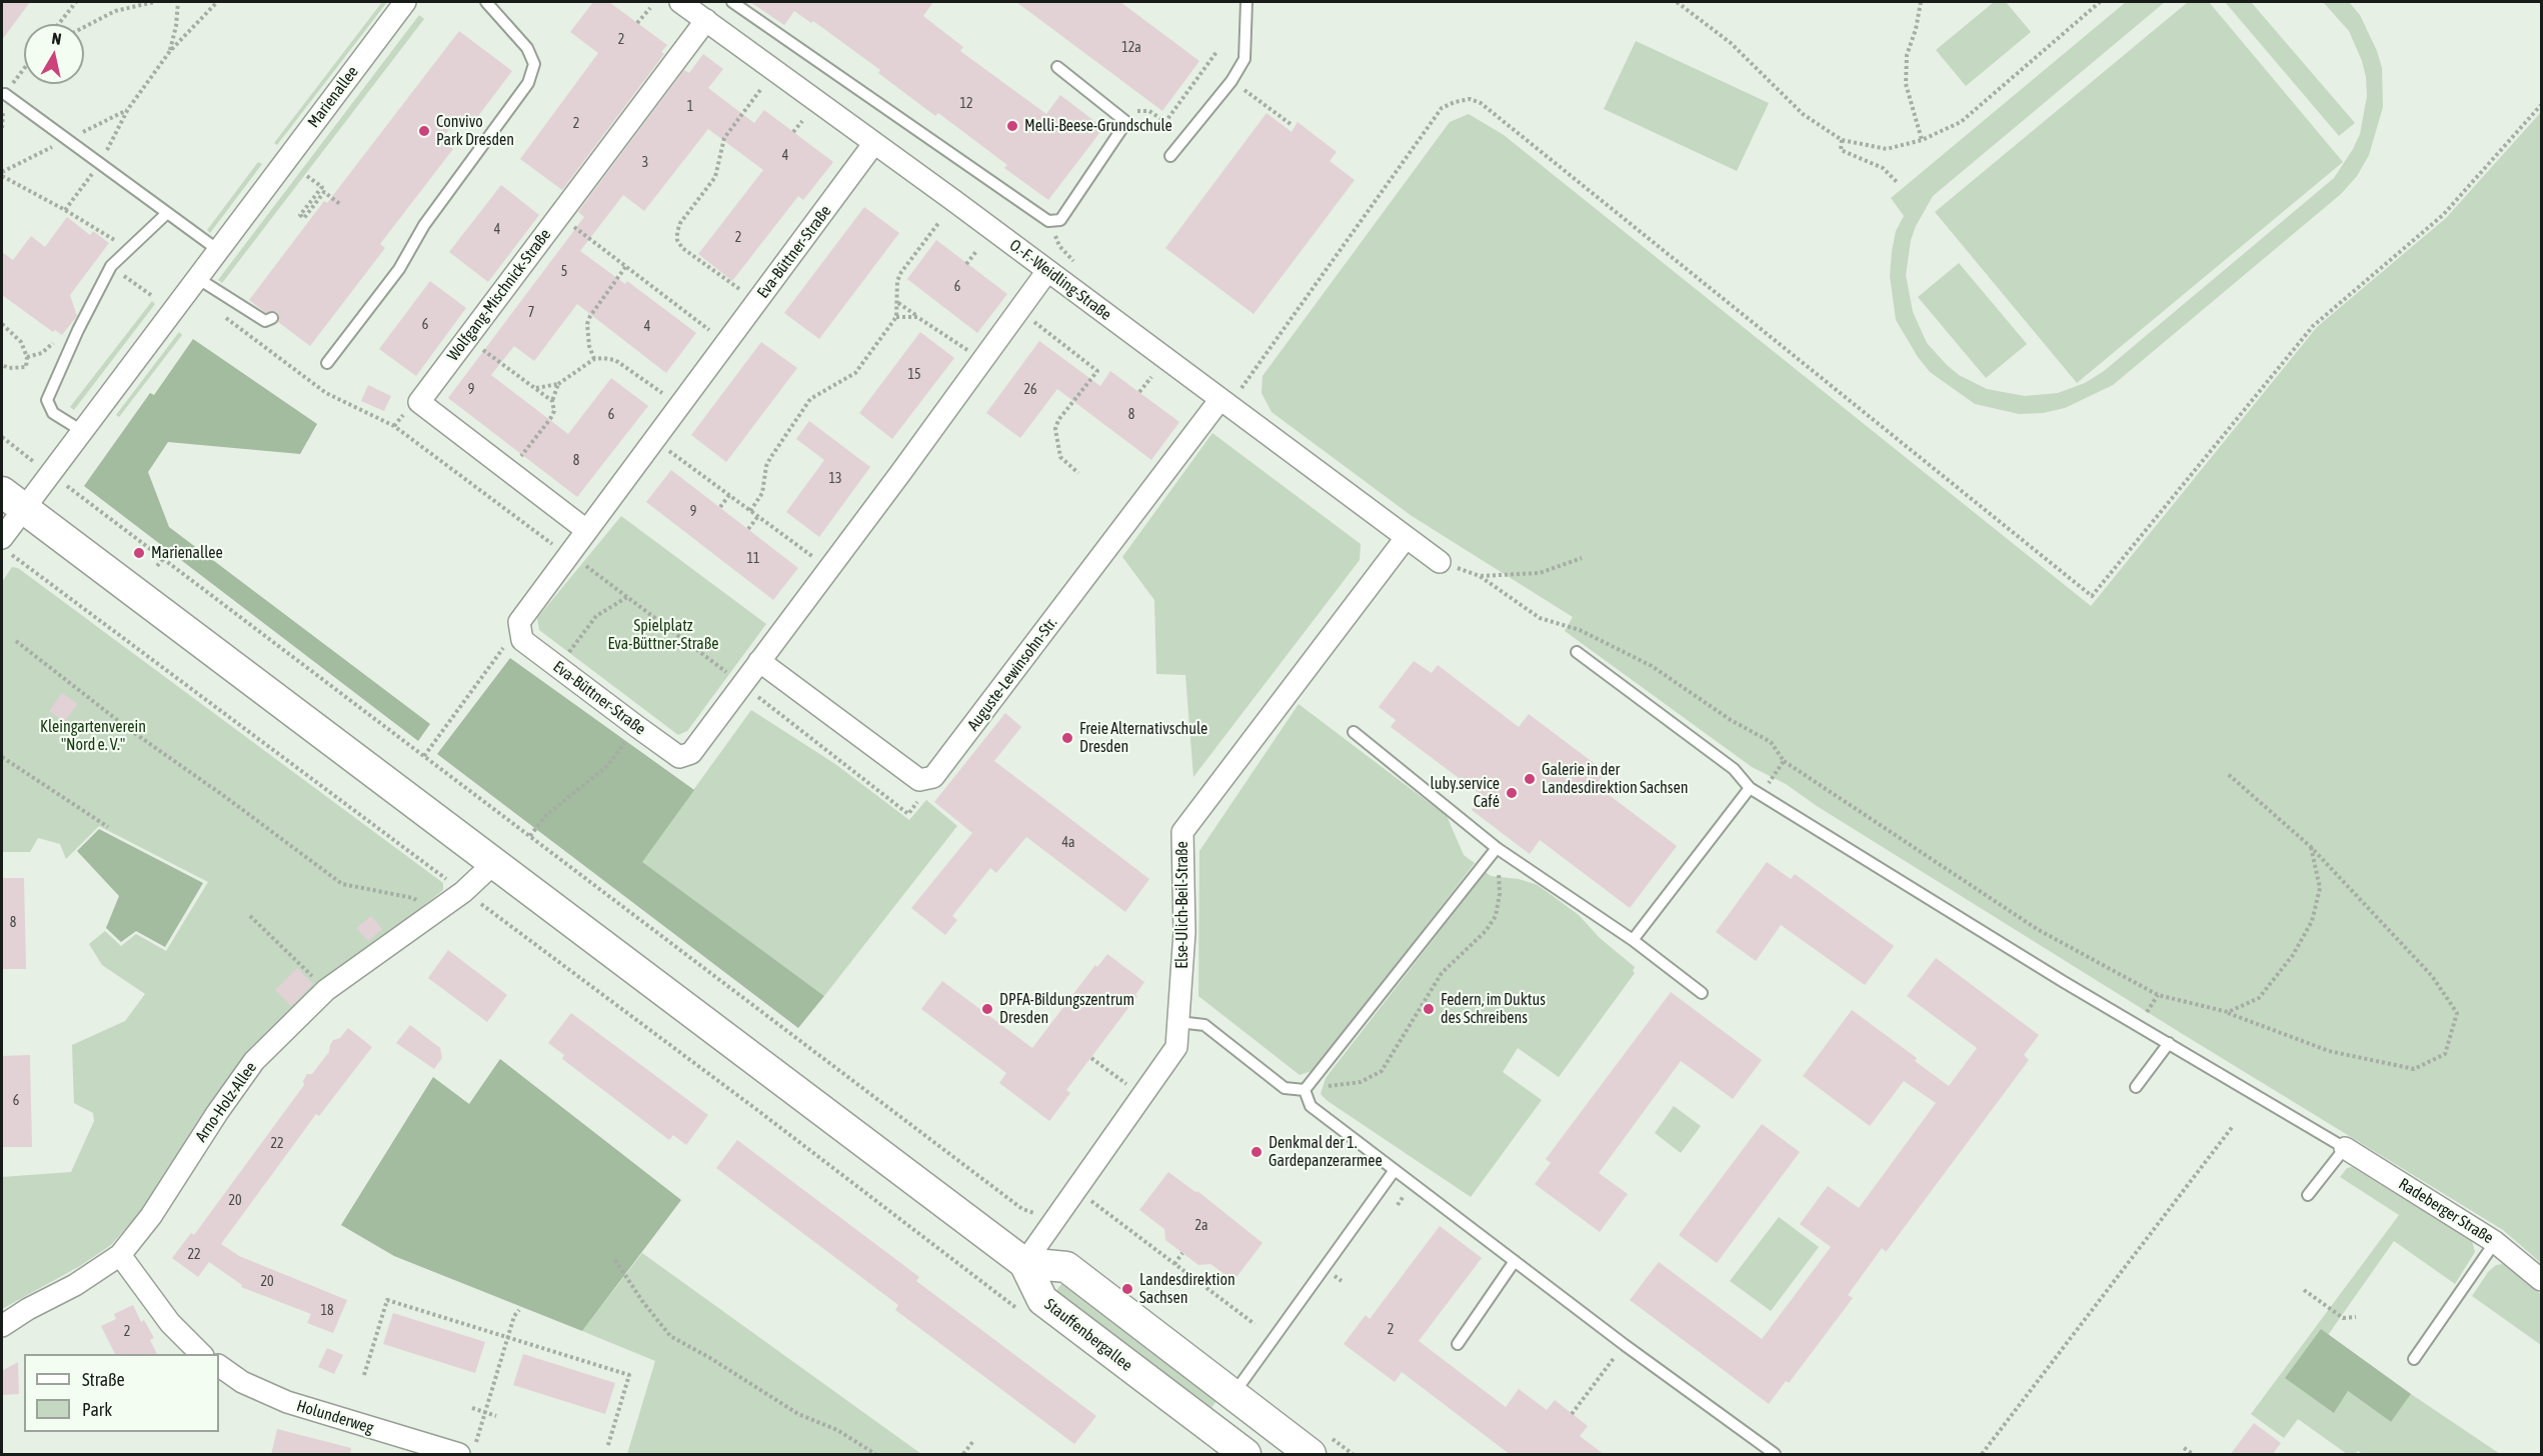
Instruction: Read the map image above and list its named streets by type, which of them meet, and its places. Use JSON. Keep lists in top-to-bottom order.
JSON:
{
  "streets": {
    "main road": ["Stauffenbergallee"],
    "street": [
      "Marienallee",
      "Eva-Büttner-Straße",
      "O.-F.-Weidling-Straße",
      "Wolfgang-Mischnick-Straße",
      "Auguste-Lewinsohn-Str.",
      "Else-Ulich-Beil-Straße",
      "Arno-Holz-Allee",
      "Radeberger Straße",
      "Holunderweg"
    ]
  },
  "crossings": [
    ["Eva-Büttner-Straße", "O.-F.-Weidling-Straße"],
    ["Eva-Büttner-Straße", "Wolfgang-Mischnick-Straße"],
    ["O.-F.-Weidling-Straße", "Wolfgang-Mischnick-Straße"],
    ["O.-F.-Weidling-Straße", "Auguste-Lewinsohn-Str."],
    ["O.-F.-Weidling-Straße", "Else-Ulich-Beil-Straße"],
    ["Else-Ulich-Beil-Straße", "Stauffenbergallee"]
  ],
  "parks": ["Spielplatz Eva-Büttner-Straße", "Kleingartenverein \"Nord e. V.\""],
  "places": [
    "Melli-Beese-Grundschule",
    "Convivo Park Dresden",
    "Marienallee",
    "Freie Alternativschule Dresden",
    "Galerie in der Landesdirektion Sachsen",
    "luby.service Café",
    "DPFA-Bildungszentrum Dresden",
    "Federn, im Duktus des Schreibens",
    "Denkmal der 1. Gardepanzerarmee",
    "Landesdirektion Sachsen"
  ],
  "house_numbers": [
    "2",
    "12a",
    "12",
    "1",
    "2",
    "4",
    "3",
    "4",
    "2",
    "5",
    "6",
    "7",
    "6",
    "4",
    "15",
    "9",
    "26",
    "6",
    "8",
    "8",
    "13",
    "9",
    "11",
    "4a",
    "8",
    "6",
    "22",
    "20",
    "2a",
    "22",
    "20",
    "18",
    "2",
    "2"
  ],
  "legend": ["Straße", "Park"],
  "north": "top"
}
